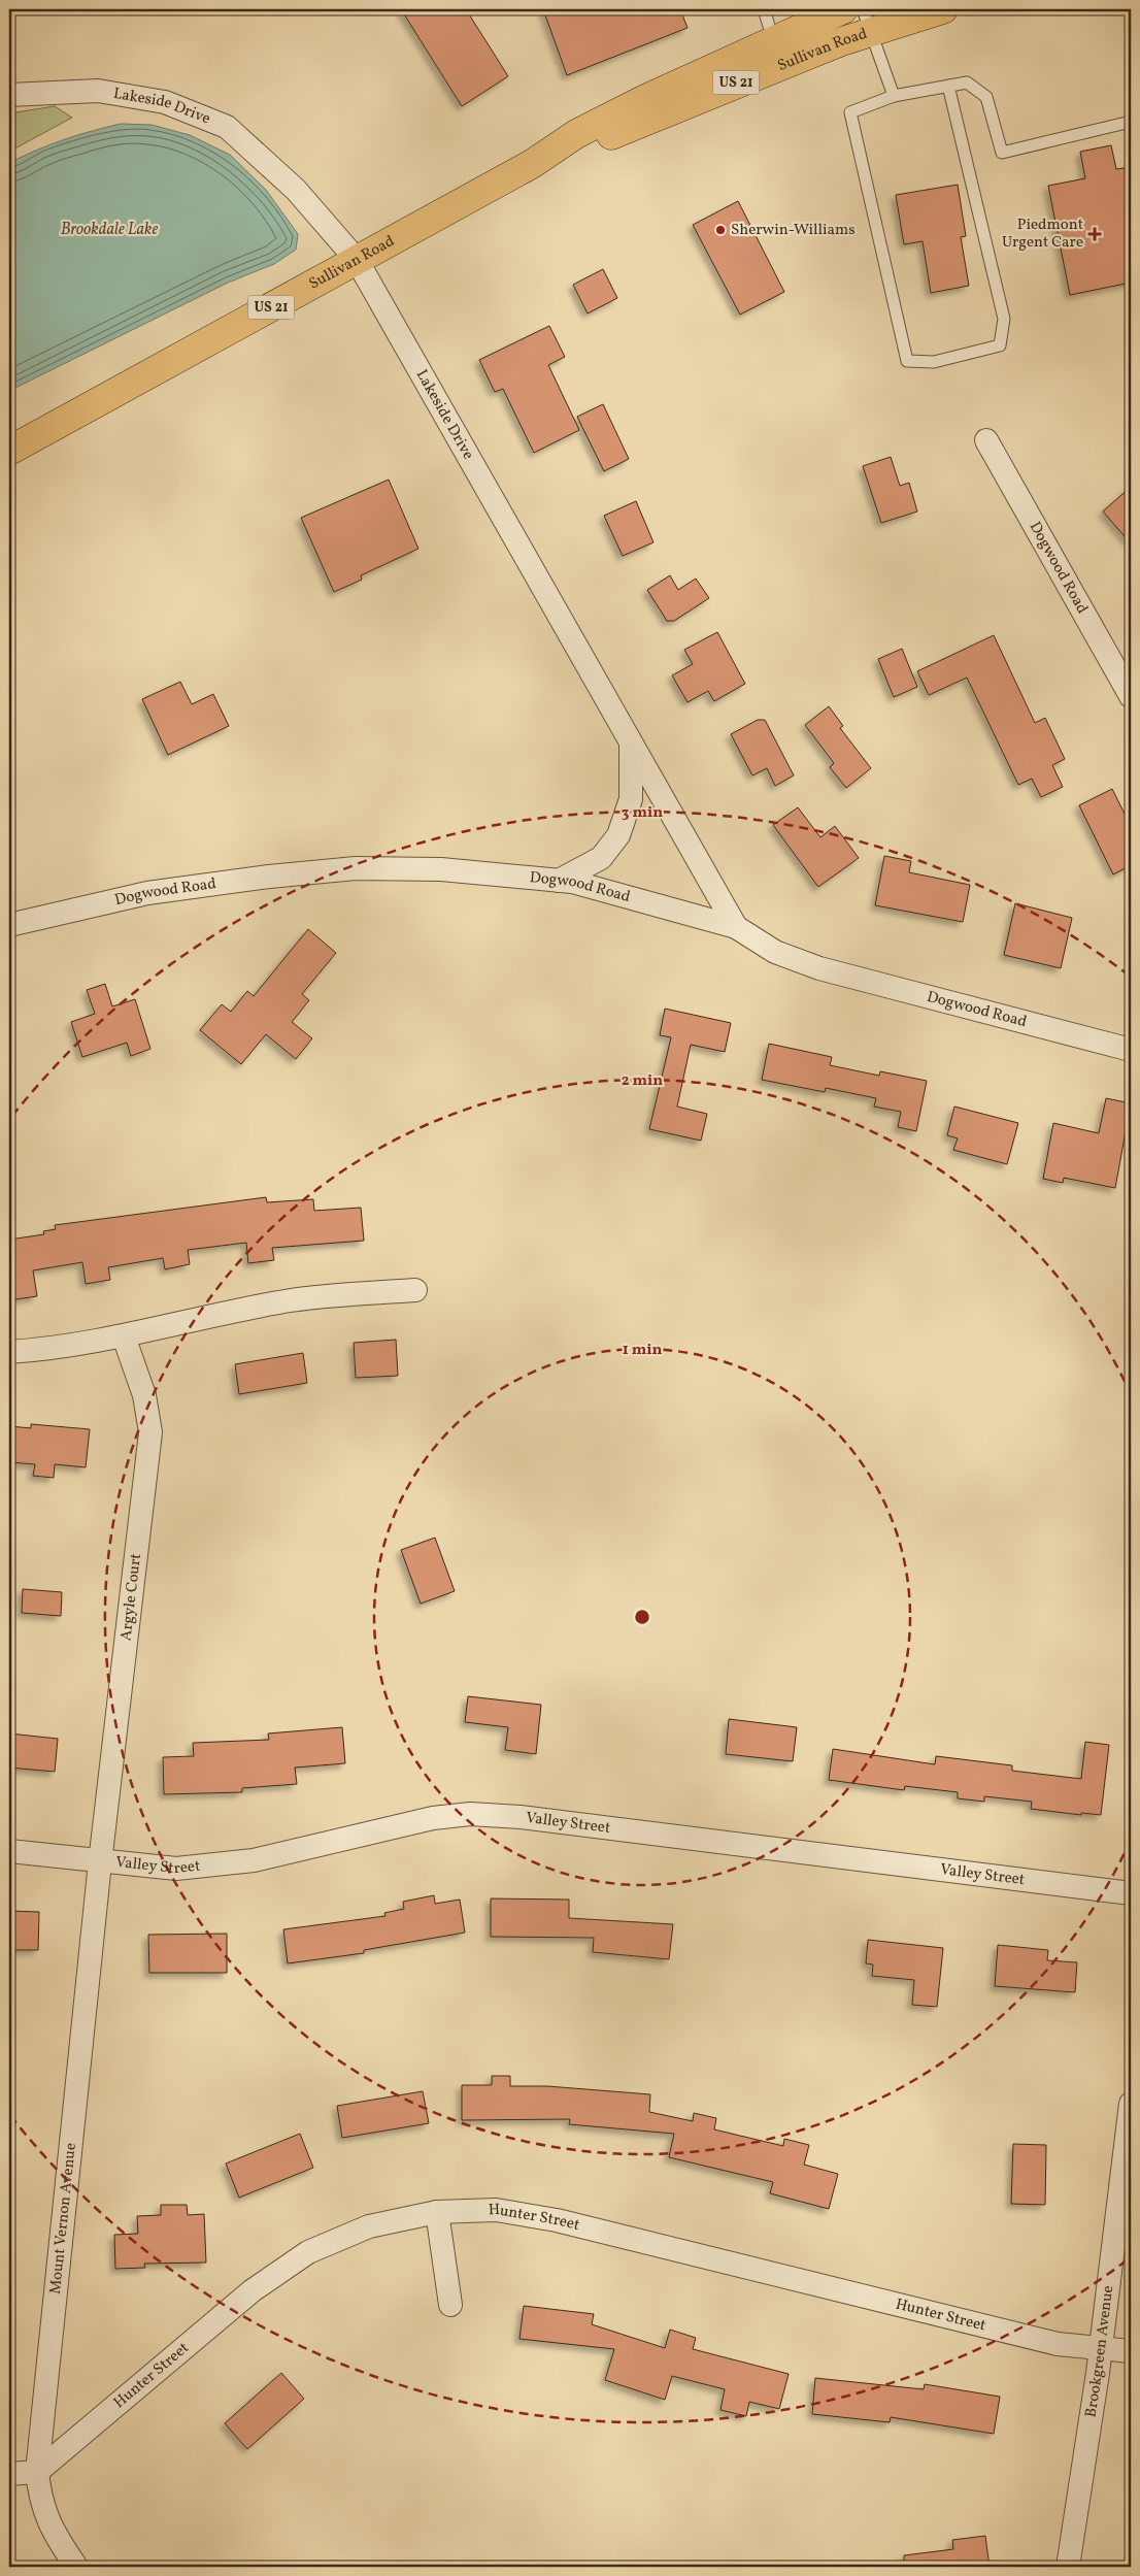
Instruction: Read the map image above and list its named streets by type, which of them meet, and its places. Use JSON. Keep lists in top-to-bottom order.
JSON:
{
  "streets": {
    "main road": ["Sullivan Road", "US 21"],
    "street": [
      "Lakeside Drive",
      "Dogwood Road",
      "Argyle Court",
      "Valley Street",
      "Mount Vernon Avenue",
      "Hunter Street",
      "Brookgreen Avenue"
    ]
  },
  "crossings": [
    ["Sullivan Road", "Lakeside Drive"],
    ["Lakeside Drive", "Dogwood Road"],
    ["Argyle Court", "Valley Street"],
    ["Argyle Court", "Mount Vernon Avenue"],
    ["Valley Street", "Mount Vernon Avenue"],
    ["Mount Vernon Avenue", "Hunter Street"],
    ["Hunter Street", "Brookgreen Avenue"]
  ],
  "water": ["Brookdale Lake"],
  "places": {
    "other": ["Sherwin-Williams"],
    "health": ["Piedmont Urgent Care"]
  },
  "rings": ["3 min", "2 min", "1 min"]
}
